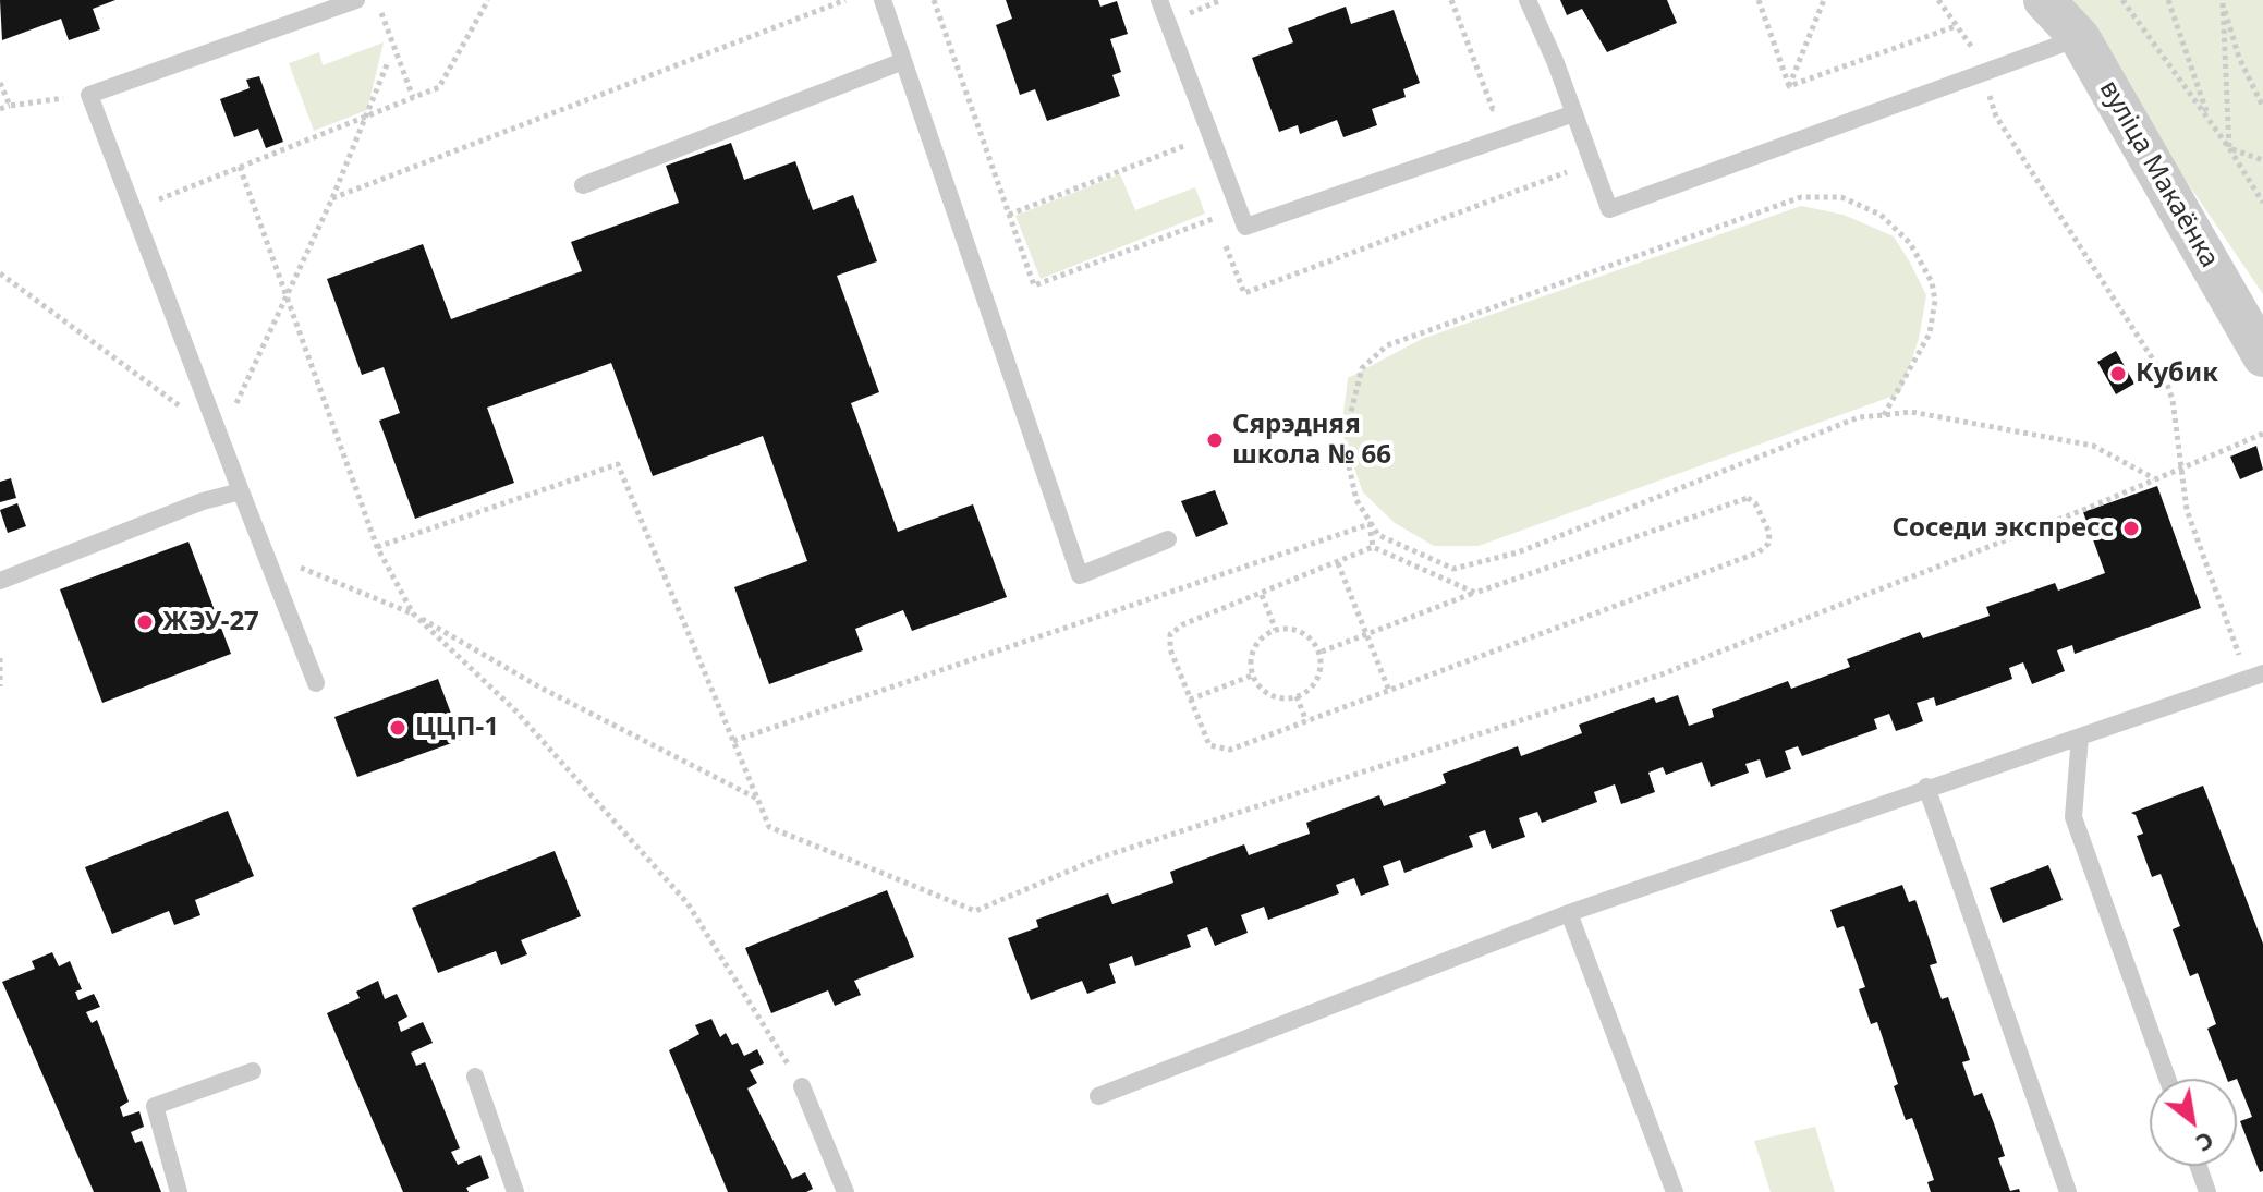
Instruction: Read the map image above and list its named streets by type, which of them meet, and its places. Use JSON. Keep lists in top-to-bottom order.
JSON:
{
  "streets": {
    "street": ["вуліца Макаёнка"]
  },
  "places": [
    "Кубик",
    "Сярэдняя школа № 66",
    "Соседи экспресс",
    "ЖЭУ-27",
    "ЦЦП-1"
  ],
  "north": "bottom right"
}
